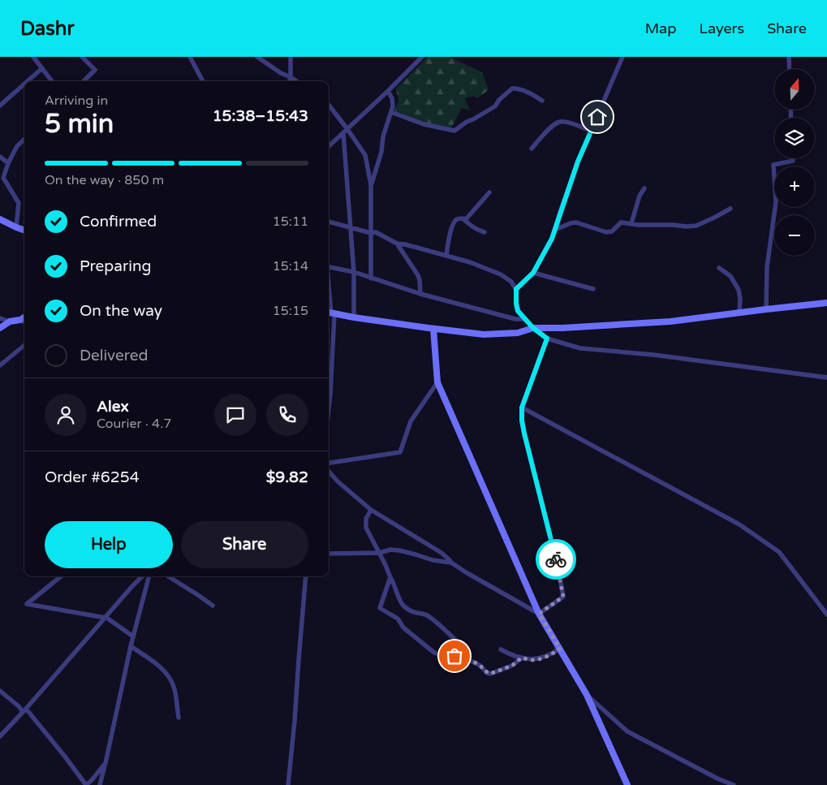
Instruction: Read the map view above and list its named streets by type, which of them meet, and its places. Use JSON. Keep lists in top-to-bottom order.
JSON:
{
  "north": "top",
  "page": {
    "header": "Dashr",
    "nav": ["Map", "Layers", "Share"],
    "map_buttons": ["+", "−"],
    "heading": ["5 min", "Arriving in", "15:38–15:43"],
    "panel": [
      "Alex",
      "Courier · 4.7",
      "Order #6254",
      "$9.82"
    ],
    "bar": "On the way · 850 m",
    "list": [
      ["Confirmed", "15:11"],
      ["Preparing", "15:14"],
      ["On the way", "15:15"],
      "Delivered"
    ],
    "buttons": ["Help", "Share"]
  }
}
